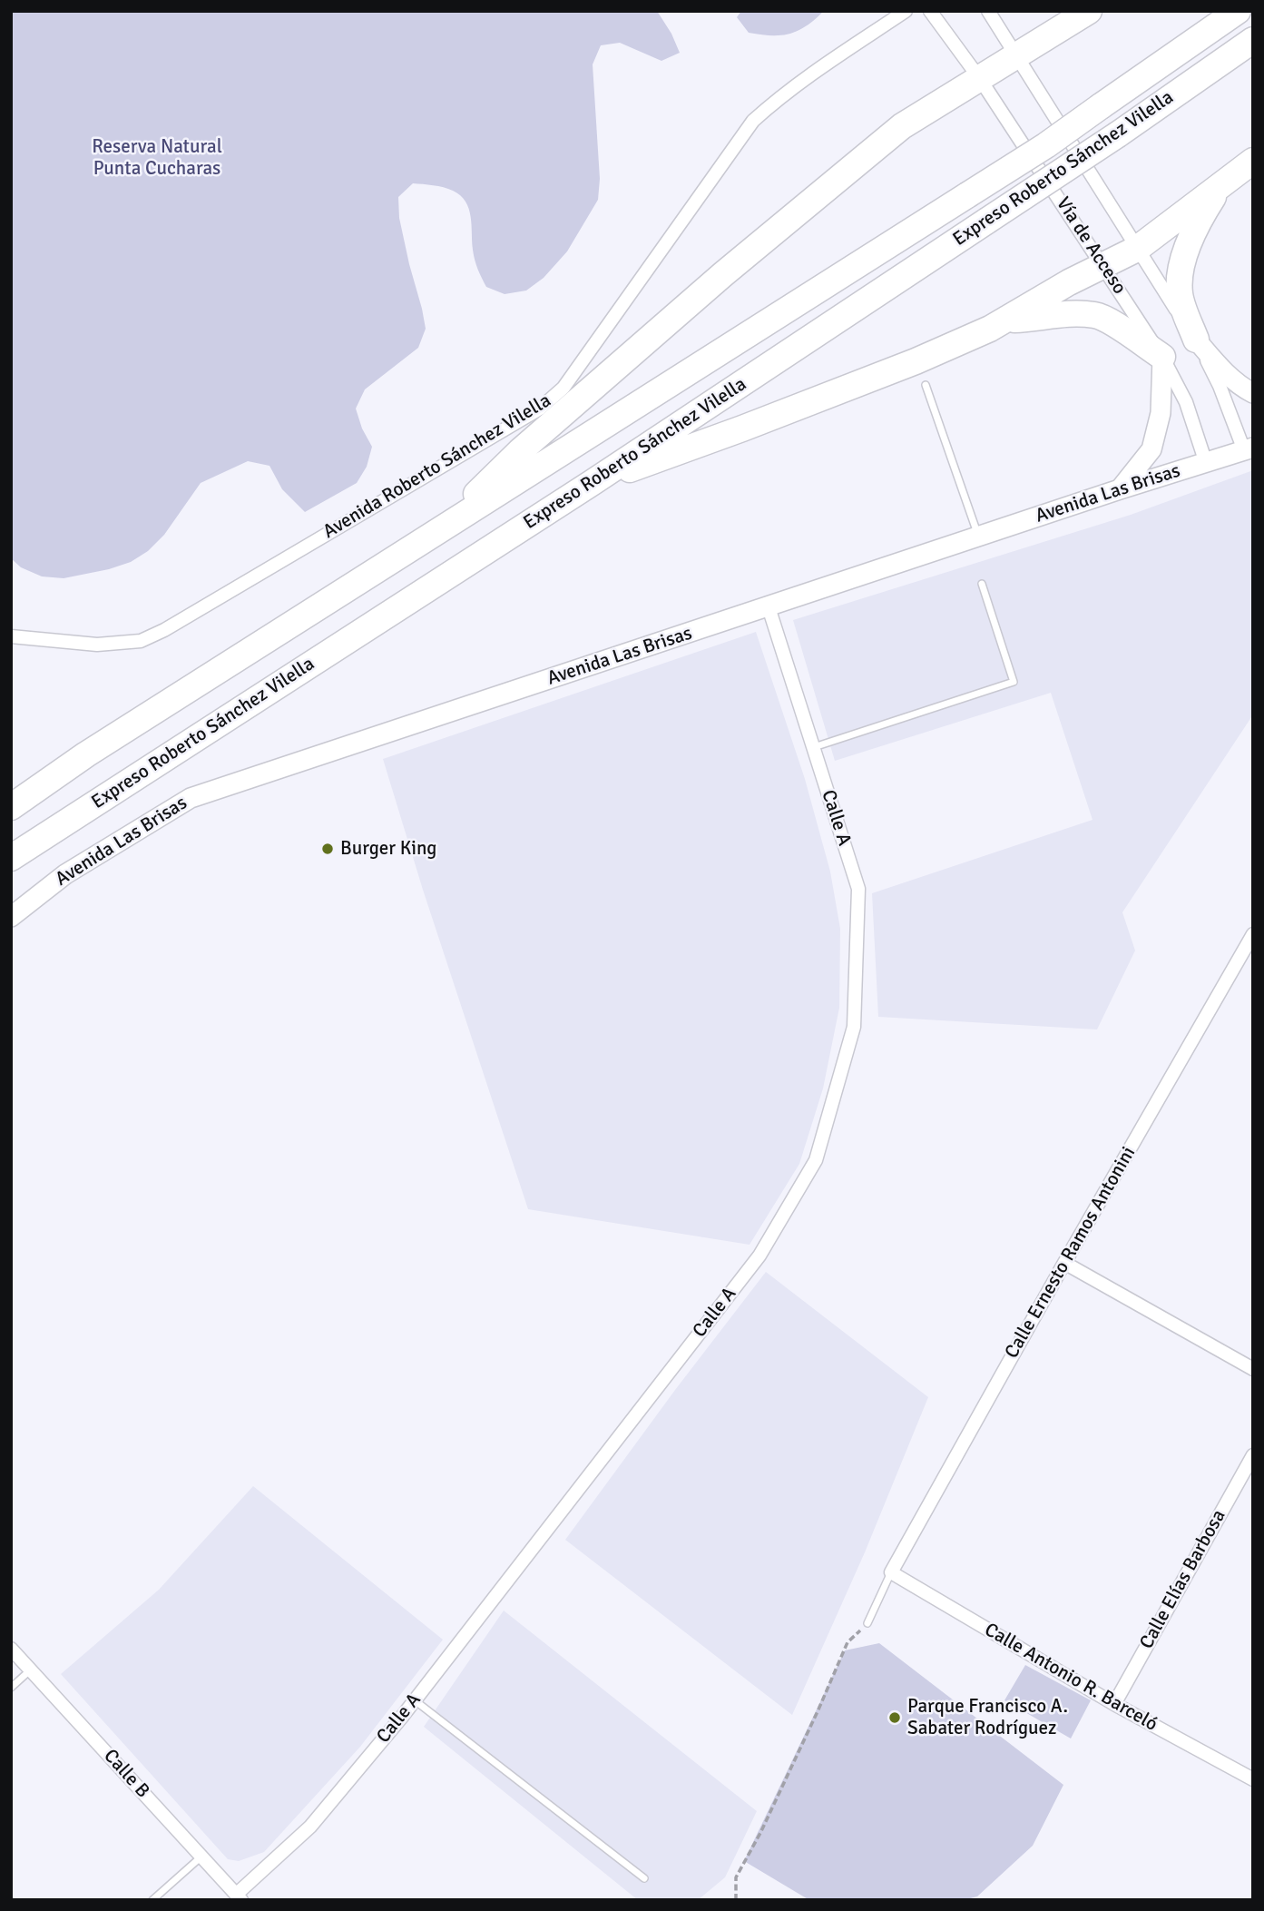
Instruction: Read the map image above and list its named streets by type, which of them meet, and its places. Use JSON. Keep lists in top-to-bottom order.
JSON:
{
  "streets": {
    "highway": ["Expreso Roberto Sánchez Vilella"],
    "street": [
      "Vía de Acceso",
      "Avenida Roberto Sánchez Vilella",
      "Avenida Las Brisas",
      "Calle A",
      "Calle Ernesto Ramos Antonini",
      "Calle Elías Barbosa",
      "Calle Antonio R. Barceló",
      "Calle B"
    ]
  },
  "crossings": [
    ["Vía de Acceso", "Avenida Las Brisas"],
    ["Avenida Las Brisas", "Calle A"],
    ["Calle A", "Calle B"],
    ["Calle Ernesto Ramos Antonini", "Calle Antonio R. Barceló"],
    ["Calle Elías Barbosa", "Calle Antonio R. Barceló"]
  ],
  "parks": ["Reserva Natural Punta Cucharas"],
  "places": ["Burger King", "Parque Francisco A. Sabater Rodríguez"]
}
